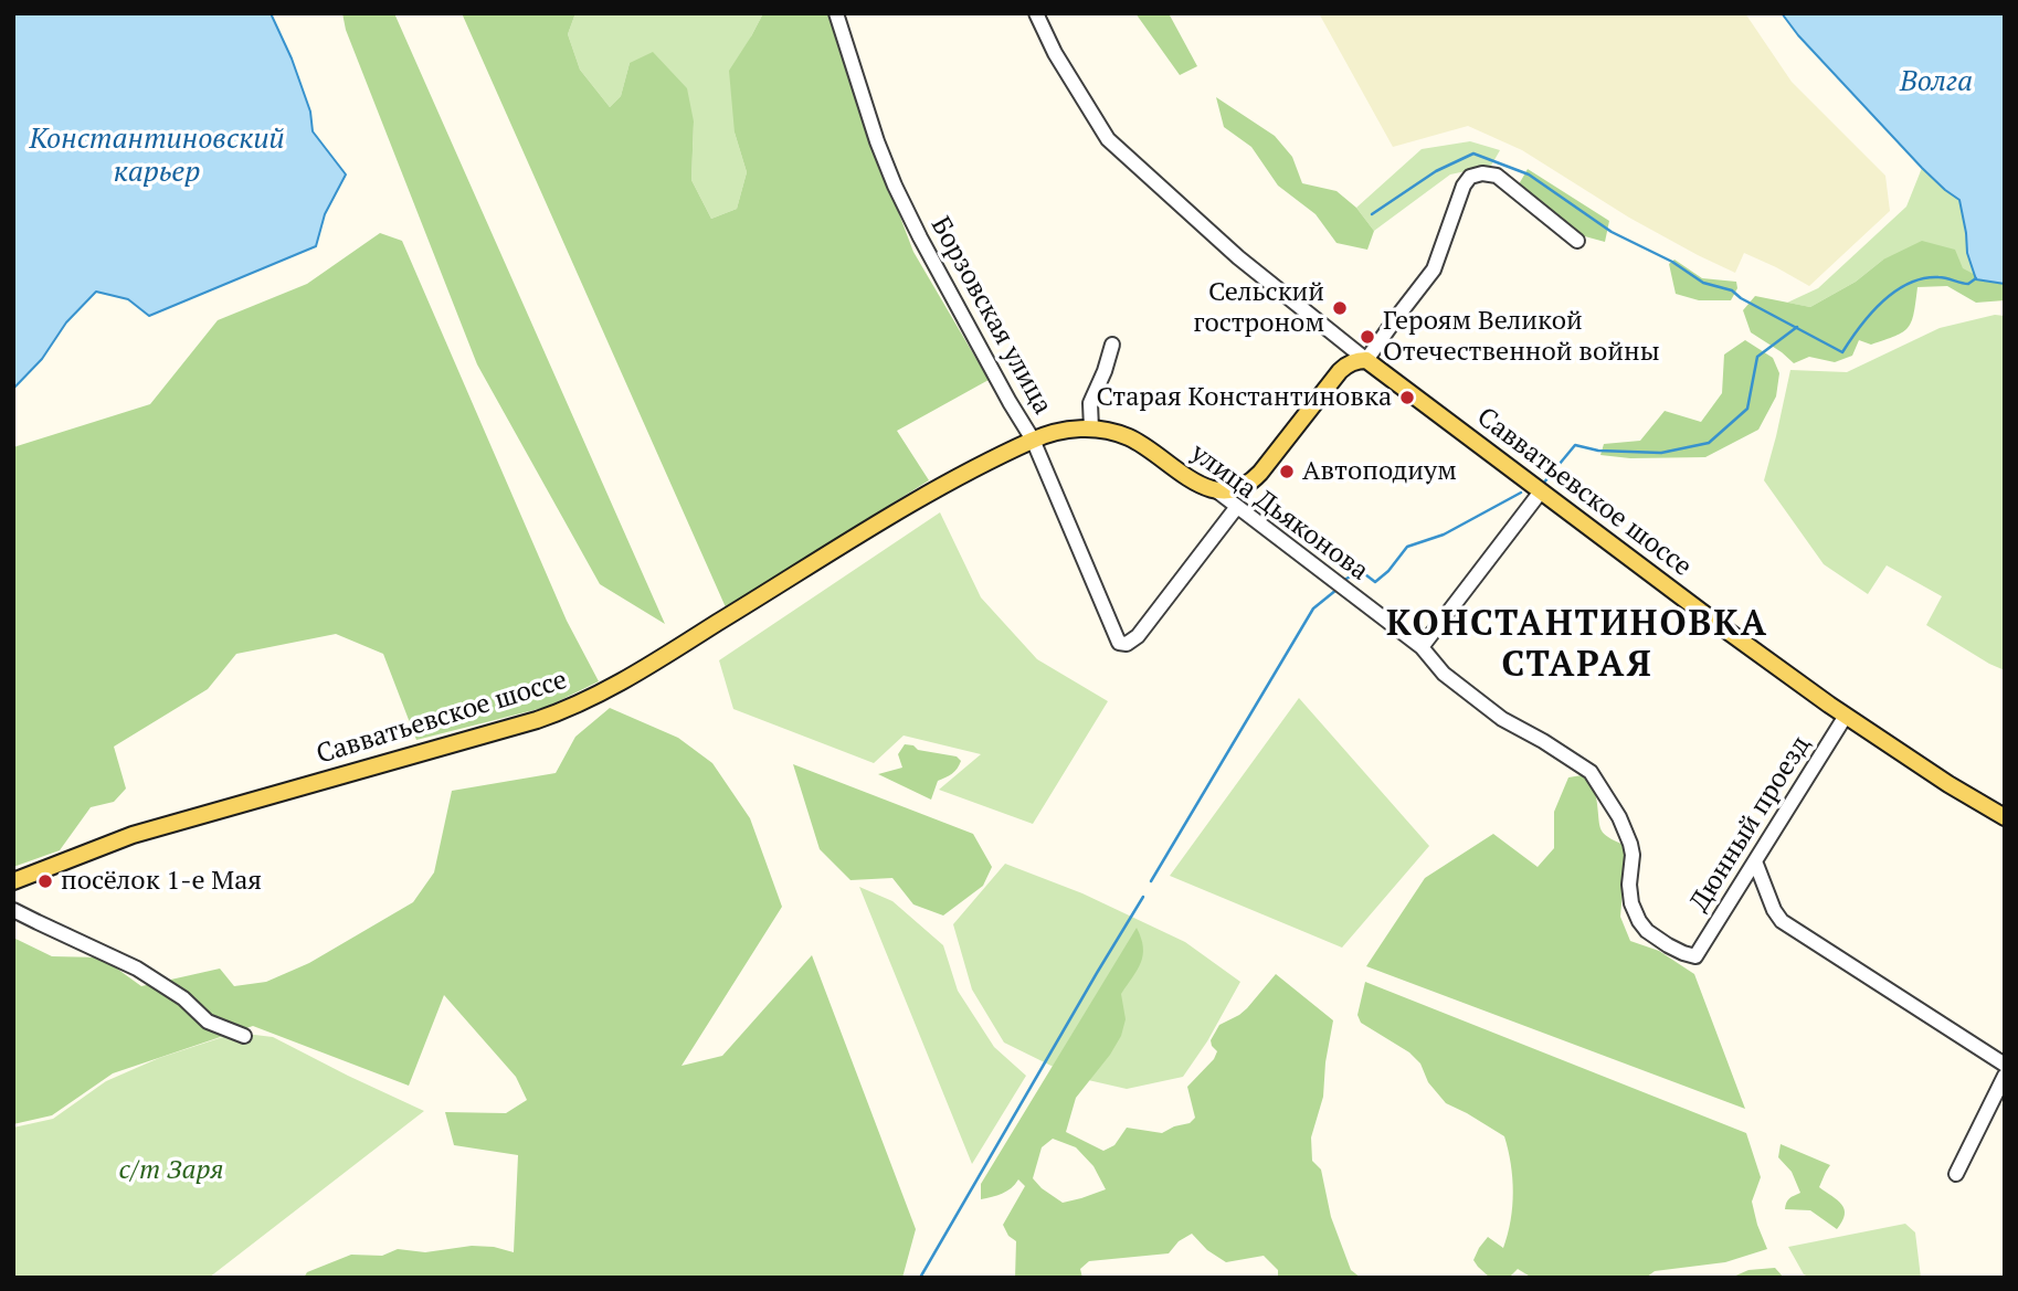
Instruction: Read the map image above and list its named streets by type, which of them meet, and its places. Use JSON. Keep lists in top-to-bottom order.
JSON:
{
  "streets": {
    "main road": ["Савватьевское шоссе", "улица Дьяконова"],
    "street": ["Борзовская улица", "Дюнный проезд"]
  },
  "crossings": [
    ["Борзовская улица", "Савватьевское шоссе"],
    ["Борзовская улица", "улица Дьяконова"],
    ["Савватьевское шоссе", "улица Дьяконова"],
    ["Савватьевское шоссе", "Дюнный проезд"],
    ["улица Дьяконова", "Дюнный проезд"]
  ],
  "districts": ["КОНСТАНТИНОВКА СТАРАЯ"],
  "water": ["Волга", "Константиновский карьер"],
  "parks": ["с/т Заря"],
  "places": [
    "Сельский гостроном",
    "Героям Великой Отечественной войны",
    "Старая Константиновка",
    "Автоподиум",
    "посёлок 1-е Мая"
  ]
}
